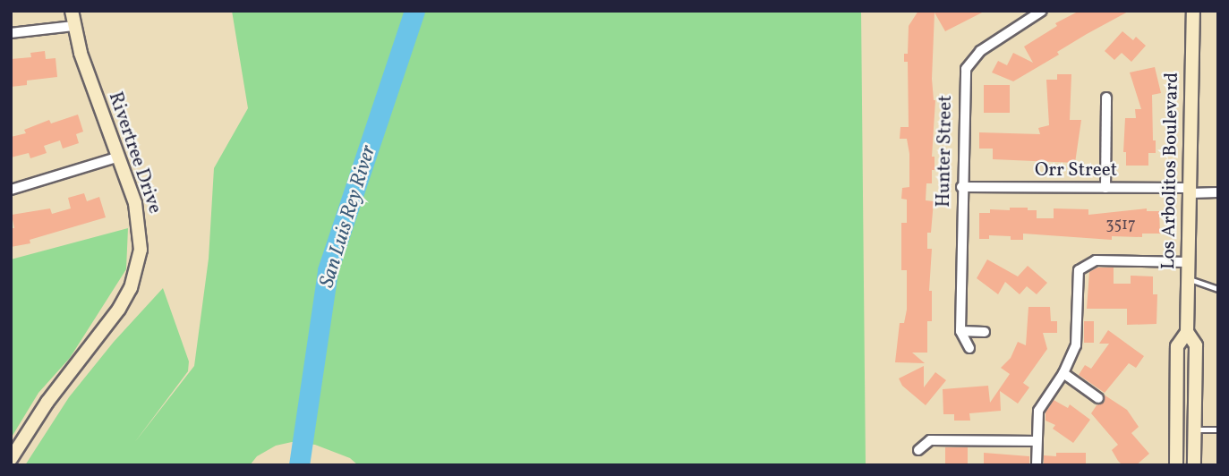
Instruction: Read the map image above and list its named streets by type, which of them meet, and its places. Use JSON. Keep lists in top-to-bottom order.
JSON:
{
  "streets": {
    "street": [
      "Hunter Street",
      "Rivertree Drive",
      "Orr Street",
      "Los Arbolitos Boulevard"
    ]
  },
  "crossings": [
    ["Hunter Street", "Orr Street"],
    ["Orr Street", "Los Arbolitos Boulevard"]
  ],
  "water": ["San Luis Rey River"],
  "house_numbers": ["3517"]
}
